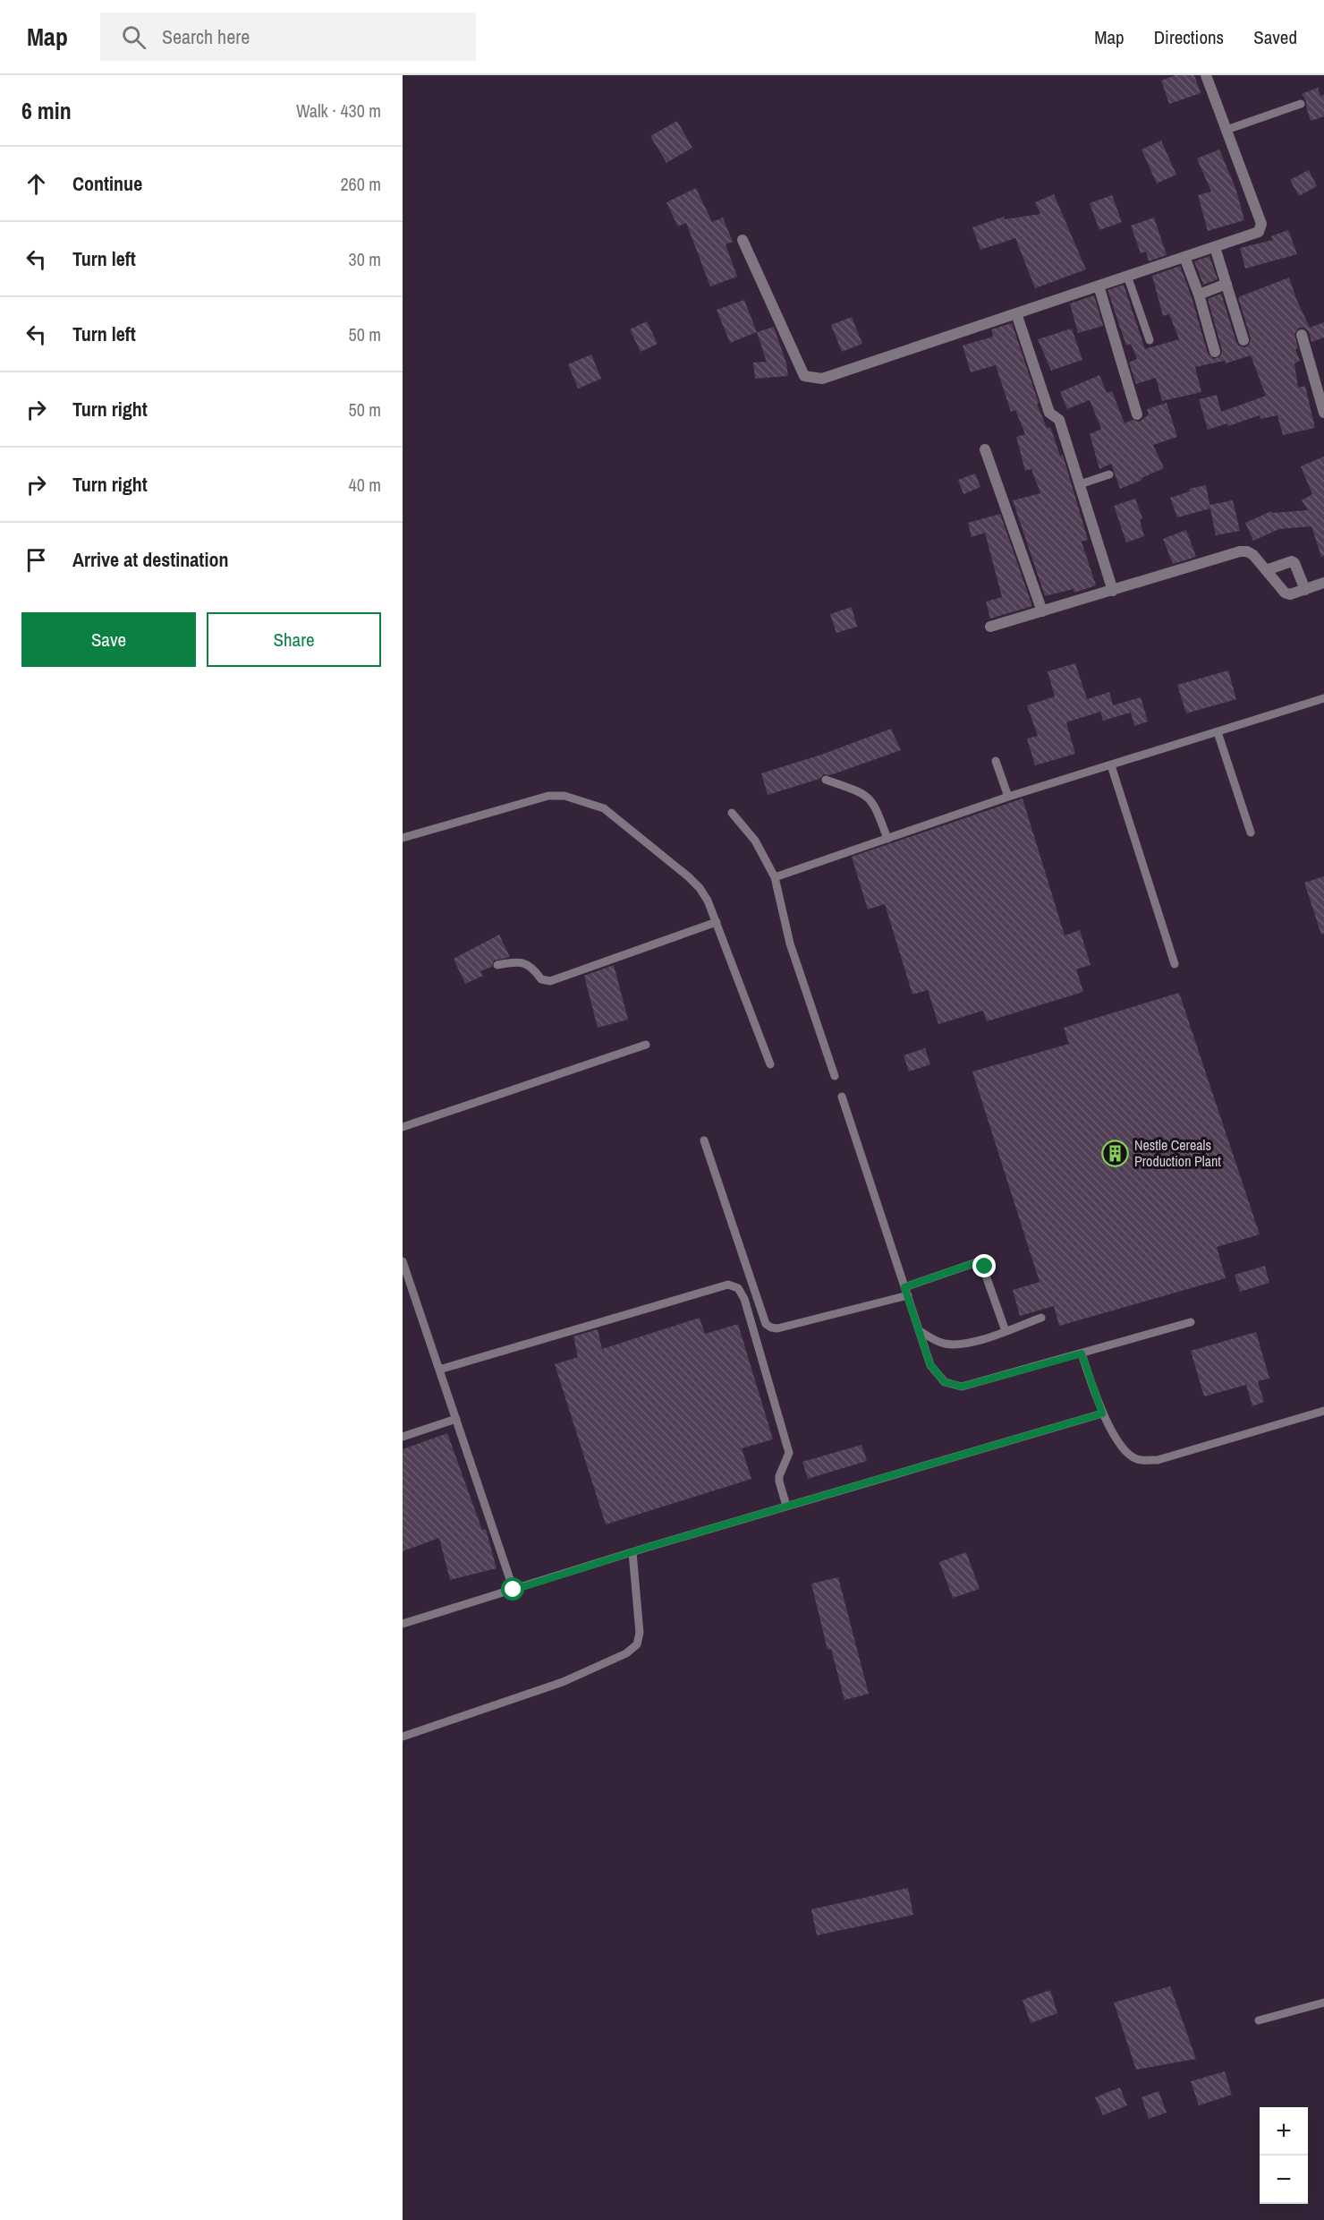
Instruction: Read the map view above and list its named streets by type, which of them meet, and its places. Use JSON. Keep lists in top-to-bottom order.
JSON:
{
  "places": {
    "building": ["Nestle Cereals Production Plant"]
  },
  "page": {
    "header": "Map",
    "search": "Search here",
    "nav": ["Map", "Directions", "Saved"],
    "heading": ["6 min", "Walk · 430 m"],
    "list": [
      ["Continue", "260 m"],
      ["Turn left", "30 m"],
      ["Turn left", "50 m"],
      ["Turn right", "50 m"],
      ["Turn right", "40 m"],
      "Arrive at destination"
    ],
    "buttons": ["Save", "Share"],
    "map_buttons": ["+", "−"]
  }
}
